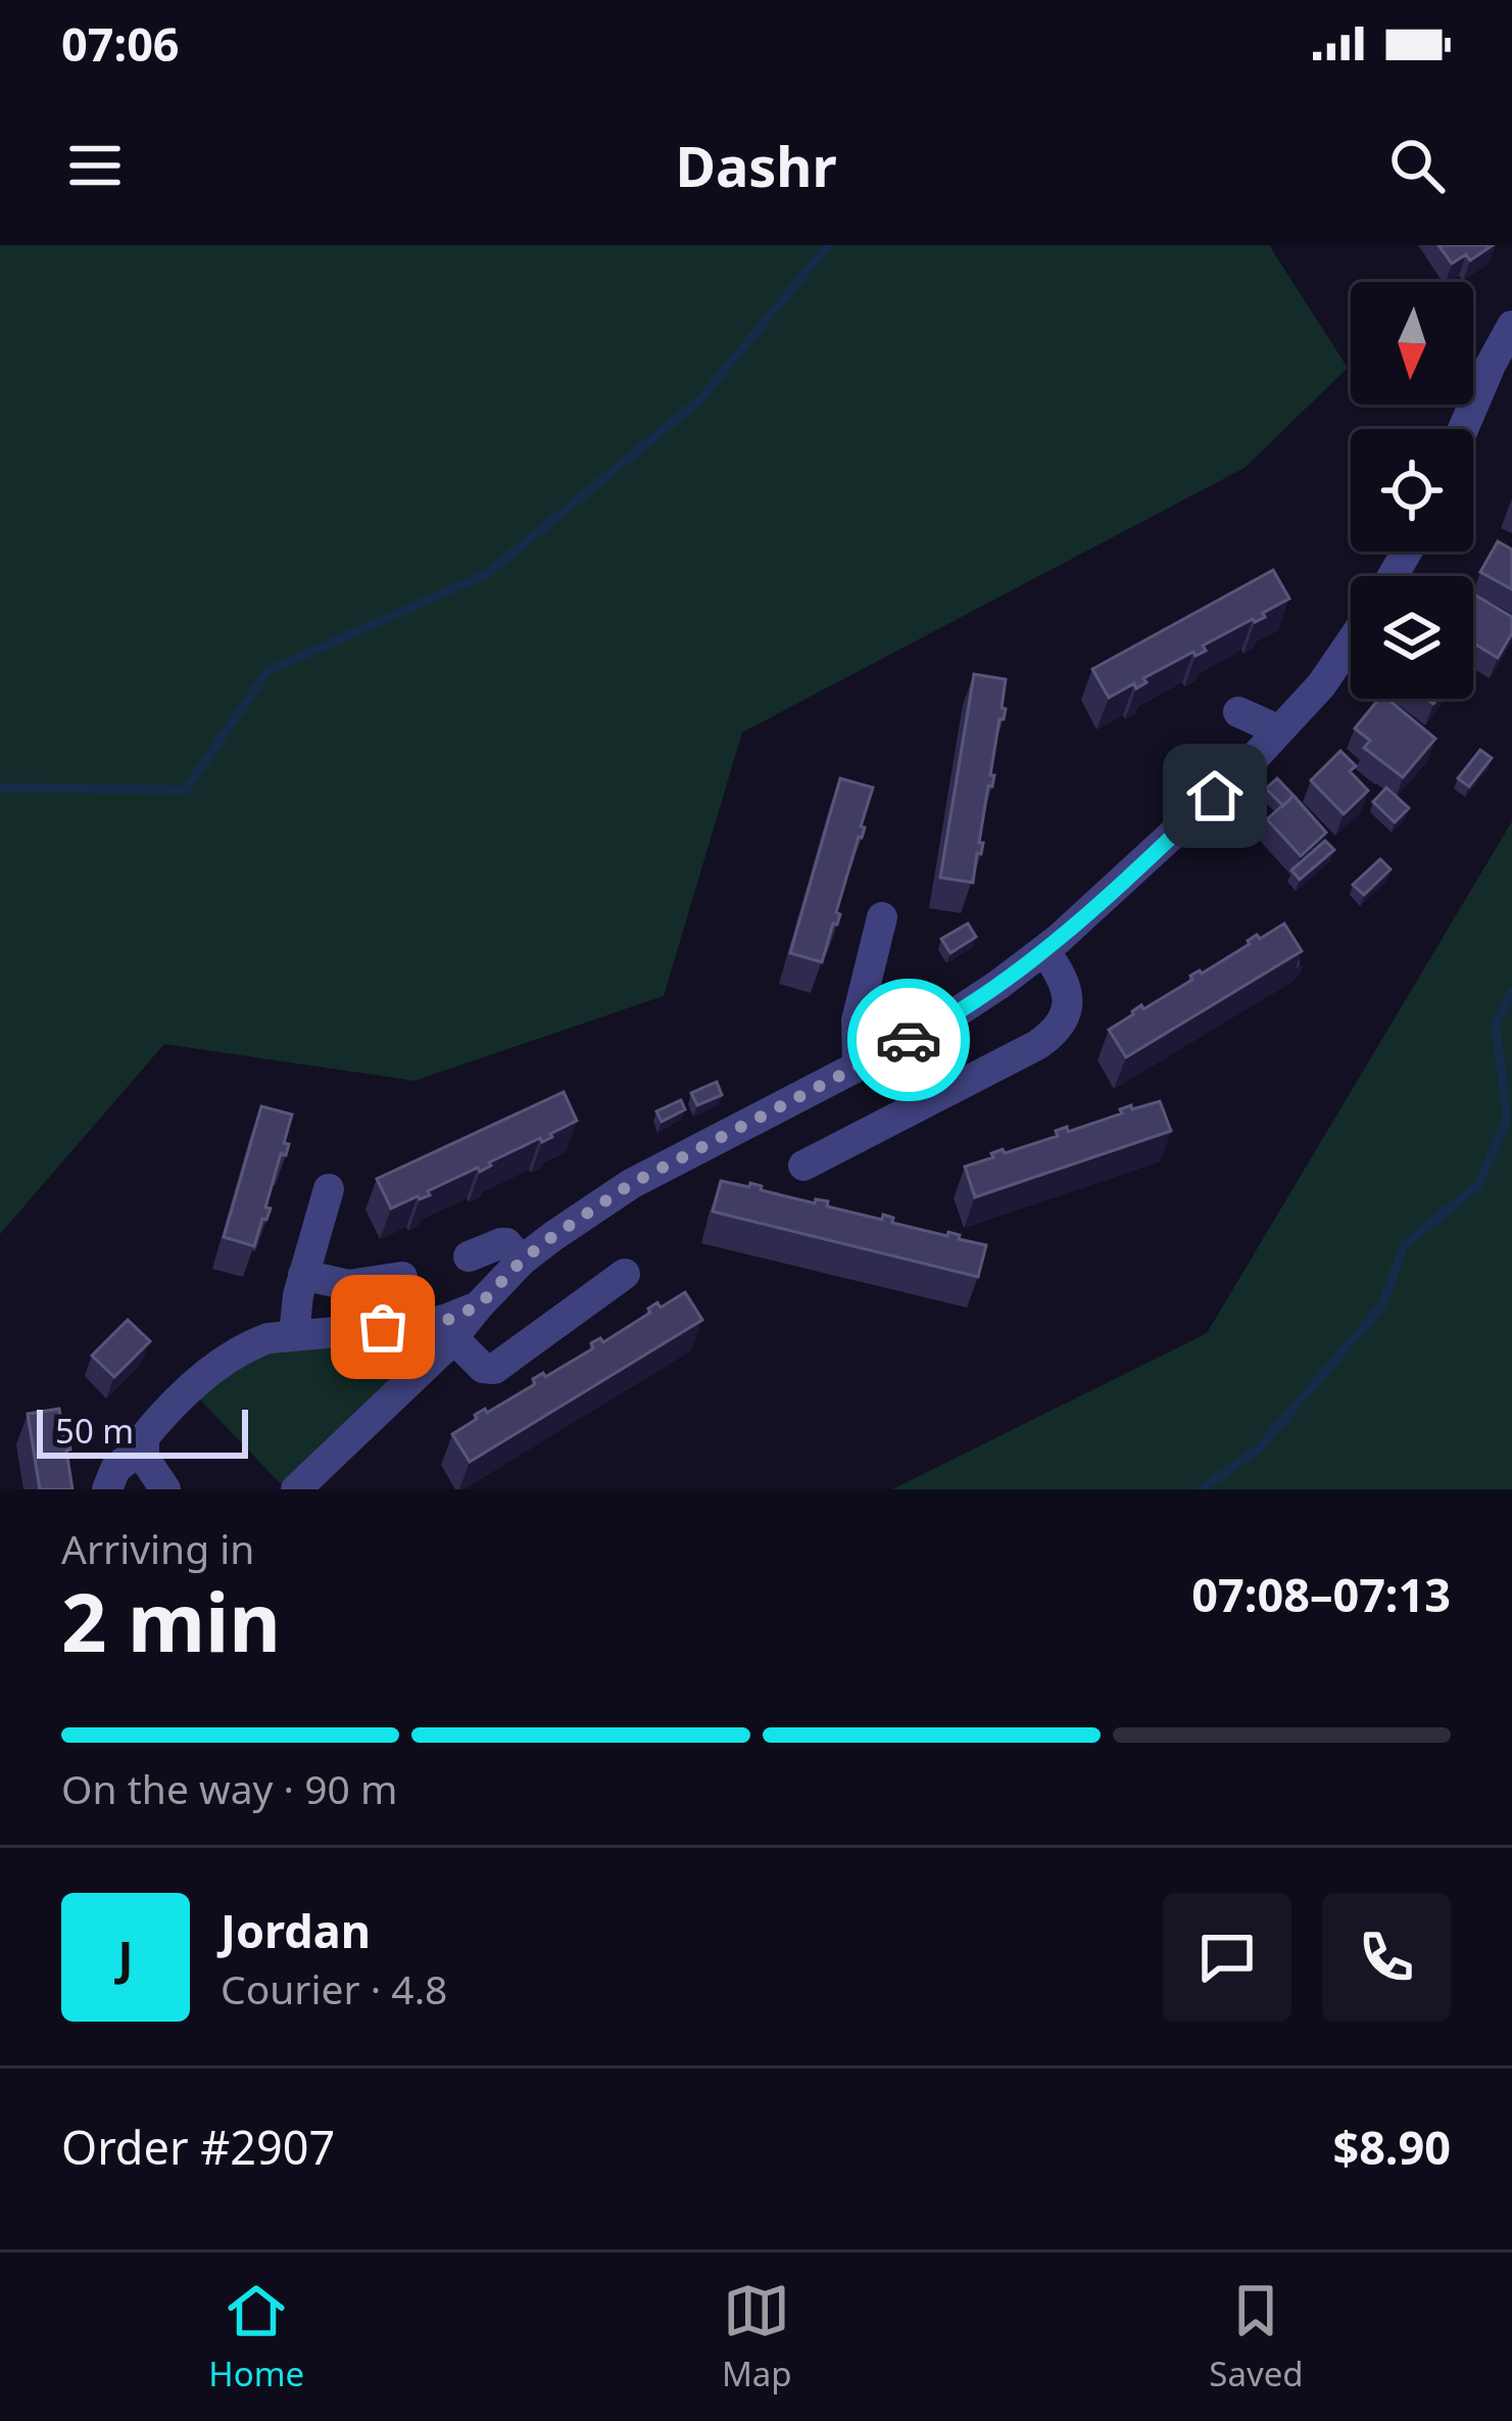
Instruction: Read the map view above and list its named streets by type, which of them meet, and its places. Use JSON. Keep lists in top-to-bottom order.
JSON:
{
  "scale_bar": "50 m",
  "north": "bottom",
  "page": {
    "status": "07:06",
    "header": "Dashr",
    "scale": "50 m",
    "heading": ["2 min", "Arriving in", "07:08–07:13"],
    "panel": [
      "Jordan",
      "Courier · 4.8",
      "Order #2907",
      "$8.90"
    ],
    "bar": "On the way · 90 m",
    "round": "J",
    "tabs": ["Home", "Map", "Saved"]
  }
}
